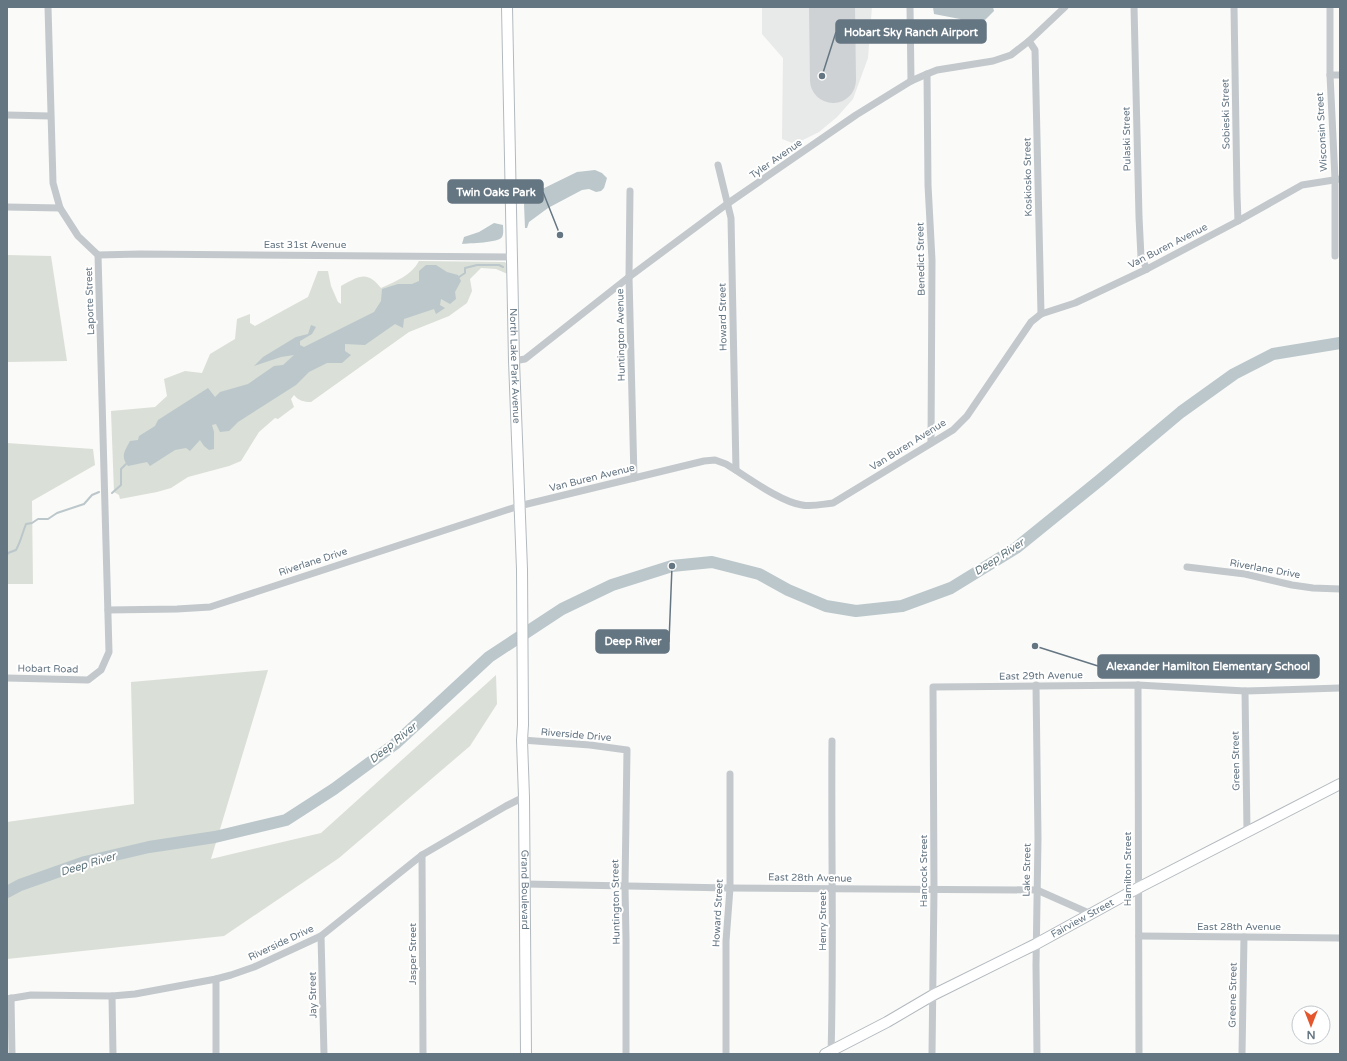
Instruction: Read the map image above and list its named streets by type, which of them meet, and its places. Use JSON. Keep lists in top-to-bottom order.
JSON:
{
  "streets": {
    "street": [
      "Sobieski Street",
      "Wisconsin Street",
      "Pulaski Street",
      "Tyler Avenue",
      "Koskiosko Street",
      "East 31st Avenue",
      "Van Buren Avenue",
      "Benedict Street",
      "Laporte Street",
      "Howard Street",
      "Huntington Avenue",
      "North Lake Park Avenue",
      "Riverlane Drive",
      "Hobart Road",
      "East 29th Avenue",
      "Riverside Drive",
      "Green Street",
      "Hamilton Street",
      "Lake Street",
      "Hancock Street",
      "East 28th Avenue",
      "Grand Boulevard",
      "Huntington Street",
      "Fairview Street",
      "Henry Street",
      "Jasper Street",
      "Jay Street",
      "Greene Street"
    ]
  },
  "crossings": [
    ["Sobieski Street", "Van Buren Avenue"],
    ["Wisconsin Street", "Van Buren Avenue"],
    ["Pulaski Street", "Van Buren Avenue"],
    ["Tyler Avenue", "Koskiosko Street"],
    ["Tyler Avenue", "Benedict Street"],
    ["Tyler Avenue", "Howard Street"],
    ["Tyler Avenue", "Huntington Avenue"],
    ["Tyler Avenue", "North Lake Park Avenue"],
    ["Koskiosko Street", "Van Buren Avenue"],
    ["East 31st Avenue", "Laporte Street"],
    ["East 31st Avenue", "North Lake Park Avenue"],
    ["Van Buren Avenue", "Benedict Street"],
    ["Van Buren Avenue", "Howard Street"],
    ["Van Buren Avenue", "Huntington Avenue"],
    ["Van Buren Avenue", "North Lake Park Avenue"],
    ["Van Buren Avenue", "Riverlane Drive"],
    ["Laporte Street", "Riverlane Drive"],
    ["Laporte Street", "Hobart Road"],
    ["Howard Street", "East 28th Avenue"],
    ["North Lake Park Avenue", "Riverlane Drive"],
    ["North Lake Park Avenue", "Grand Boulevard"],
    ["East 29th Avenue", "Green Street"],
    ["East 29th Avenue", "Hamilton Street"],
    ["East 29th Avenue", "Lake Street"],
    ["East 29th Avenue", "Hancock Street"],
    ["Riverside Drive", "Grand Boulevard"],
    ["Riverside Drive", "Huntington Street"],
    ["Riverside Drive", "Jasper Street"],
    ["Riverside Drive", "Jay Street"],
    ["Green Street", "Fairview Street"],
    ["Hamilton Street", "East 28th Avenue"],
    ["Hamilton Street", "Fairview Street"],
    ["Lake Street", "East 28th Avenue"],
    ["Lake Street", "Fairview Street"],
    ["Hancock Street", "East 28th Avenue"],
    ["Hancock Street", "Fairview Street"],
    ["East 28th Avenue", "Grand Boulevard"],
    ["East 28th Avenue", "Huntington Street"],
    ["East 28th Avenue", "Fairview Street"],
    ["East 28th Avenue", "Henry Street"],
    ["East 28th Avenue", "Greene Street"],
    ["Fairview Street", "Henry Street"]
  ],
  "water": ["Deep River"],
  "places": [
    "Hobart Sky Ranch Airport",
    "Twin Oaks Park",
    "Deep River",
    "Alexander Hamilton Elementary School"
  ],
  "north": "bottom"
}
